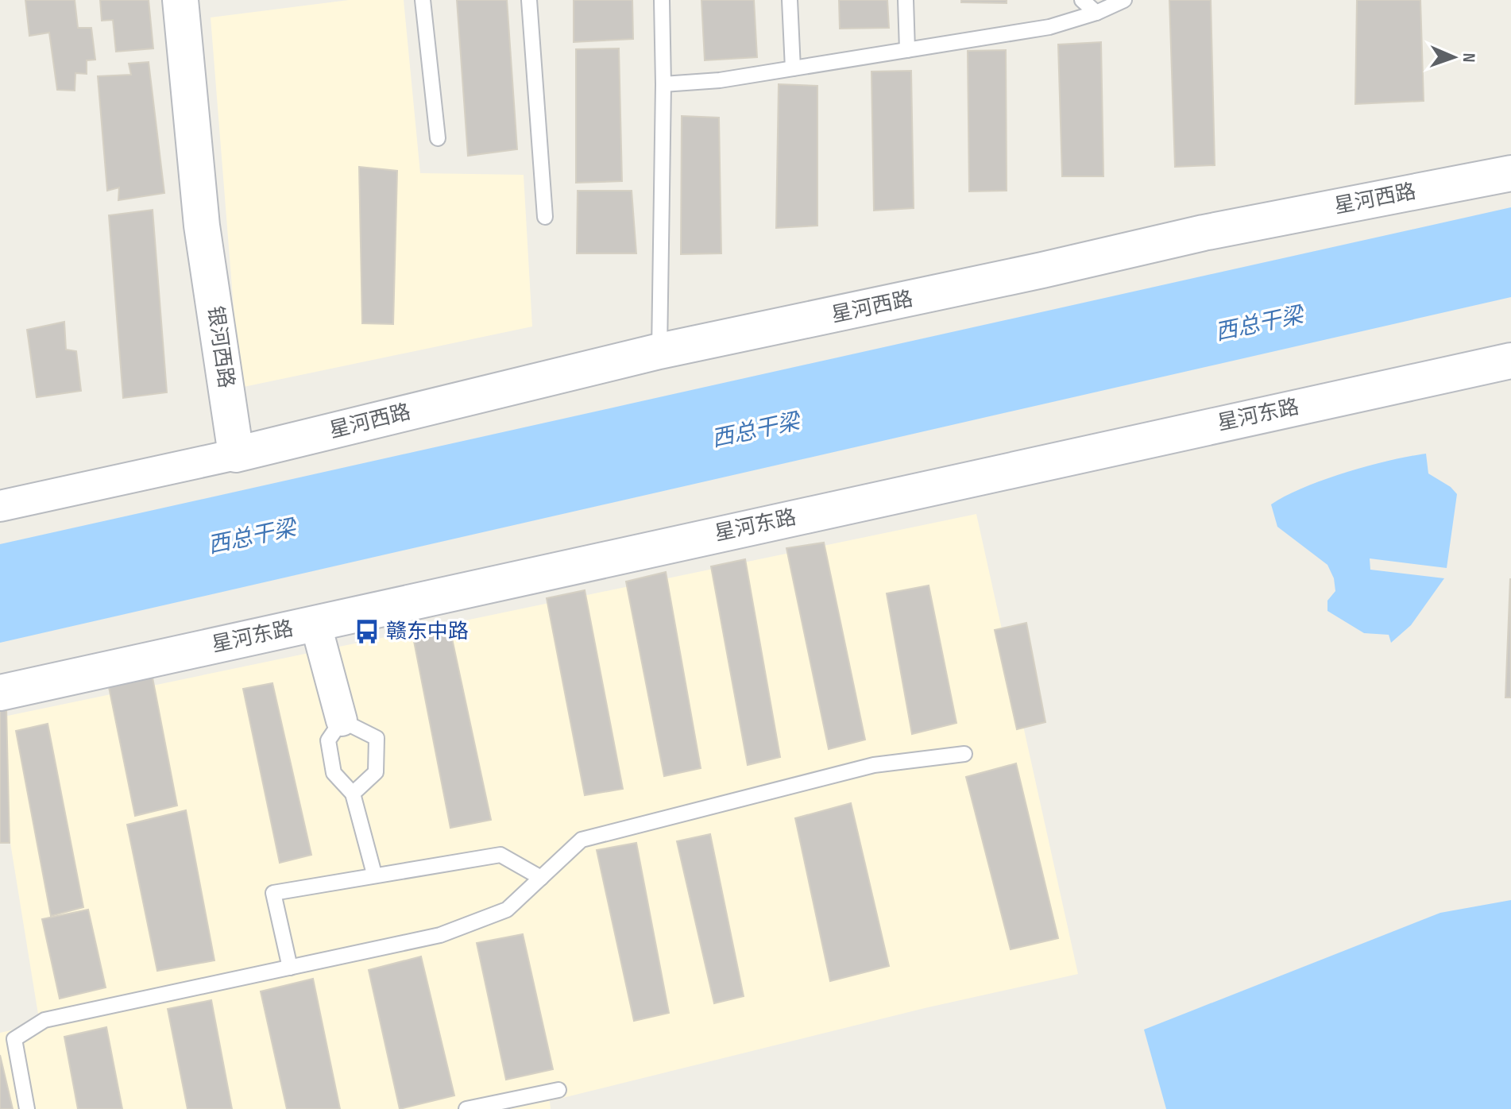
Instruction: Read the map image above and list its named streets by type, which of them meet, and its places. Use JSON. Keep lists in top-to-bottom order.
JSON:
{
  "streets": {
    "street": ["星河西路", "银河西路", "星河东路"]
  },
  "crossings": [
    ["星河西路", "银河西路"]
  ],
  "water": ["西总干梁"],
  "places": {
    "bus stop": ["赣东中路"]
  },
  "north": "right"
}
